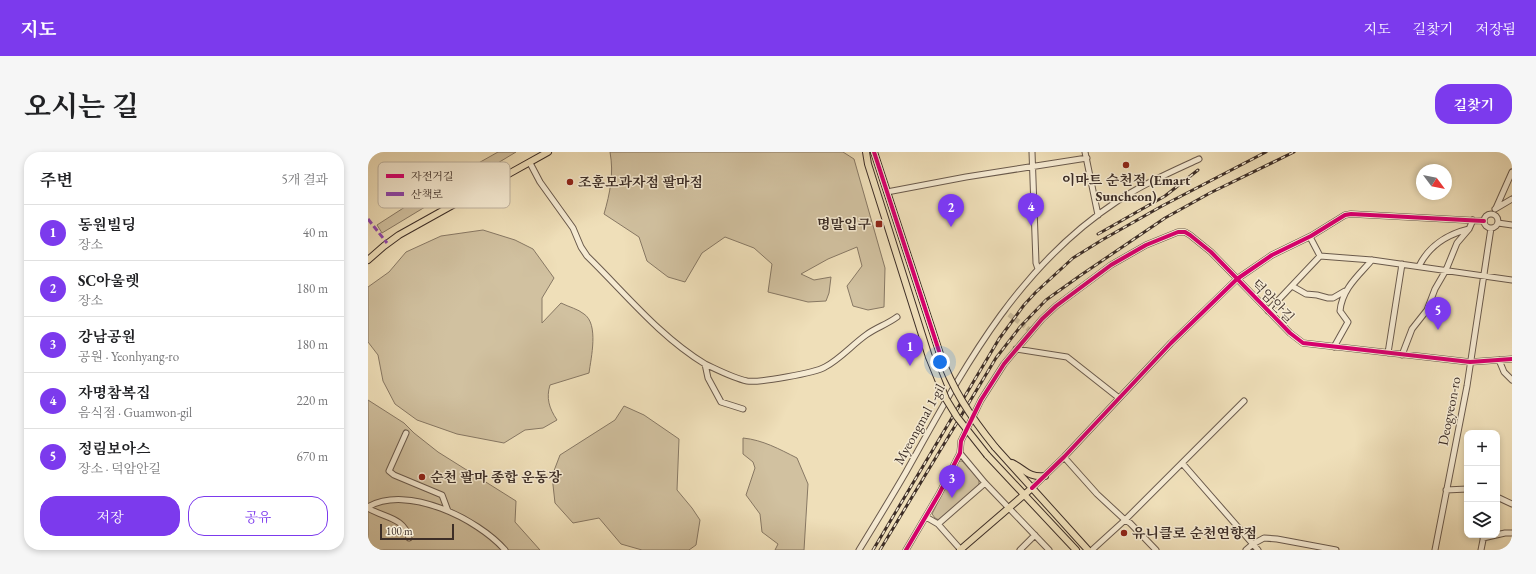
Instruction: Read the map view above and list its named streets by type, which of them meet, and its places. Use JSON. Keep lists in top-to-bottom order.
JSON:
{
  "streets": {
    "street": ["덕암안길", "Deogyeon-ro", "Myeongmal 1-gil"]
  },
  "crossings": [
    ["덕암안길", "Deogyeon-ro"]
  ],
  "places": {
    "other": [
      "이마트 순천점 (Emart Suncheon)",
      "조훈모과자점 팔마점",
      "순천 팔마 종합 운동장",
      "유니클로 순천연향점"
    ],
    "transit": ["명말입구"]
  },
  "legend": ["자전거길", "산책로"],
  "scale_bar": "100 m",
  "north": "bottom right",
  "page": {
    "header": "지도",
    "nav": ["지도", "길찾기", "저장됨"],
    "title": "오시는 길",
    "buttons": [
      "길찾기",
      ["저장", "공유"]
    ],
    "heading": ["주변", "5개 결과"],
    "pins": [
      "4",
      "2",
      "5",
      "1",
      "3"
    ],
    "list": [
      {
        "mark": "1",
        "name": "동원빌딩",
        "note": "장소",
        "value": "40 m"
      },
      {
        "mark": "2",
        "name": "SC아울렛",
        "note": "장소",
        "value": "180 m"
      },
      {
        "mark": "3",
        "name": "강남공원",
        "note": "공원 · Yeonhyang-ro",
        "value": "180 m"
      },
      {
        "mark": "4",
        "name": "자명참복집",
        "note": "음식점 · Guamwon-gil",
        "value": "220 m"
      },
      {
        "mark": "5",
        "name": "정림보아스",
        "note": "장소 · 덕암안길",
        "value": "670 m"
      }
    ],
    "map_buttons": ["+", "−"],
    "scale": "100 m"
  }
}
